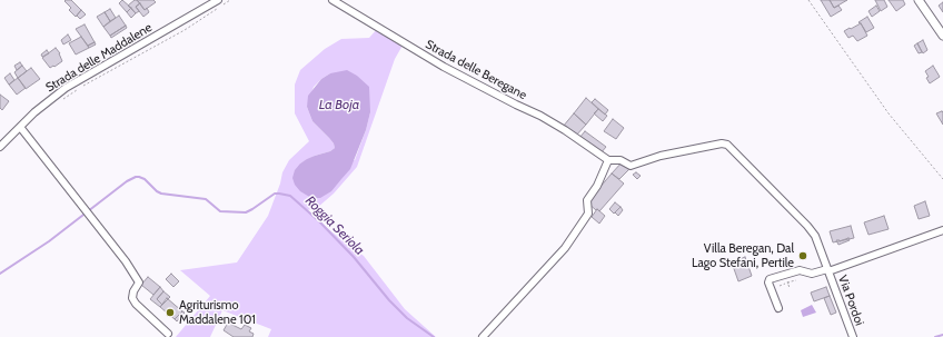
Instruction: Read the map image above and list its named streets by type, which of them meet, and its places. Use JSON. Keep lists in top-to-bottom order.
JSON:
{
  "streets": {
    "street": ["Strada delle Maddalene", "Strada delle Beregane", "Via Pordoi"]
  },
  "crossings": [
    ["Strada delle Beregane", "Via Pordoi"]
  ],
  "water": ["La Boja", "Roggia Seriola"],
  "places": ["Villa Beregan, Dal Lago Stefani, Pertile", "Agriturismo Maddalene 101"]
}
